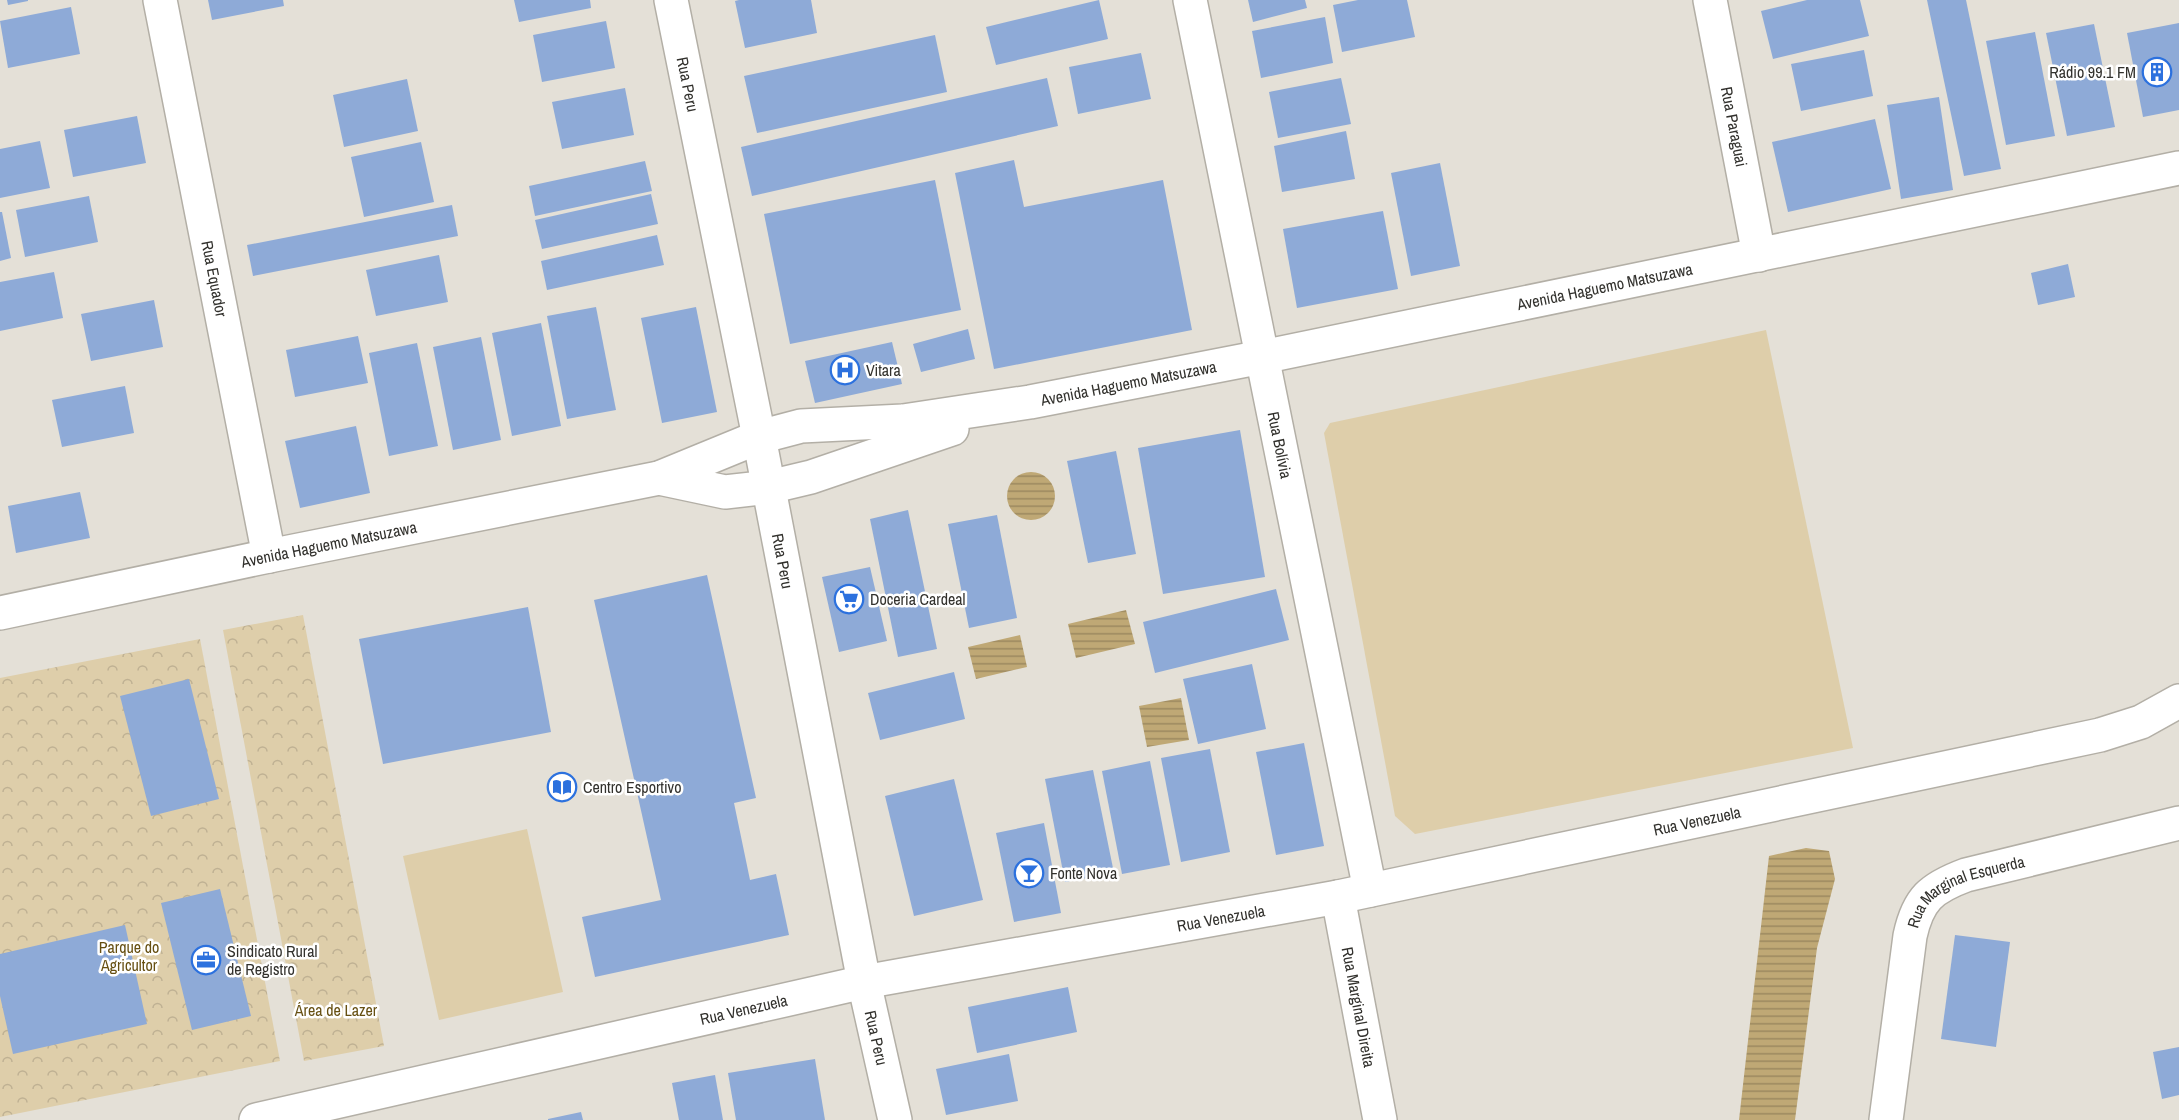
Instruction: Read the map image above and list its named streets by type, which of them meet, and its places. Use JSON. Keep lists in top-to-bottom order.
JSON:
{
  "streets": {
    "street": [
      "Rua Peru",
      "Rua Paraguai",
      "Rua Equador",
      "Avenida Haguemo Matsuzawa",
      "Rua Bolívia",
      "Rua Venezuela",
      "Rua Marginal Esquerda",
      "Rua Marginal Direita"
    ]
  },
  "crossings": [
    ["Rua Peru", "Avenida Haguemo Matsuzawa"],
    ["Rua Peru", "Rua Venezuela"],
    ["Rua Paraguai", "Avenida Haguemo Matsuzawa"],
    ["Rua Equador", "Avenida Haguemo Matsuzawa"],
    ["Avenida Haguemo Matsuzawa", "Rua Bolívia"],
    ["Rua Bolívia", "Rua Venezuela"],
    ["Rua Venezuela", "Rua Marginal Direita"]
  ],
  "parks": ["Parque do Agricultor", "Área de Lazer"],
  "places": {
    "building": ["Rádio 99.1 FM"],
    "hospital": ["Vitara"],
    "supermarket": ["Doceria Cardeal"],
    "library": ["Centro Esportivo"],
    "bar": ["Fonte Nova"],
    "office": ["Sindicato Rural de Registro"]
  }
}
